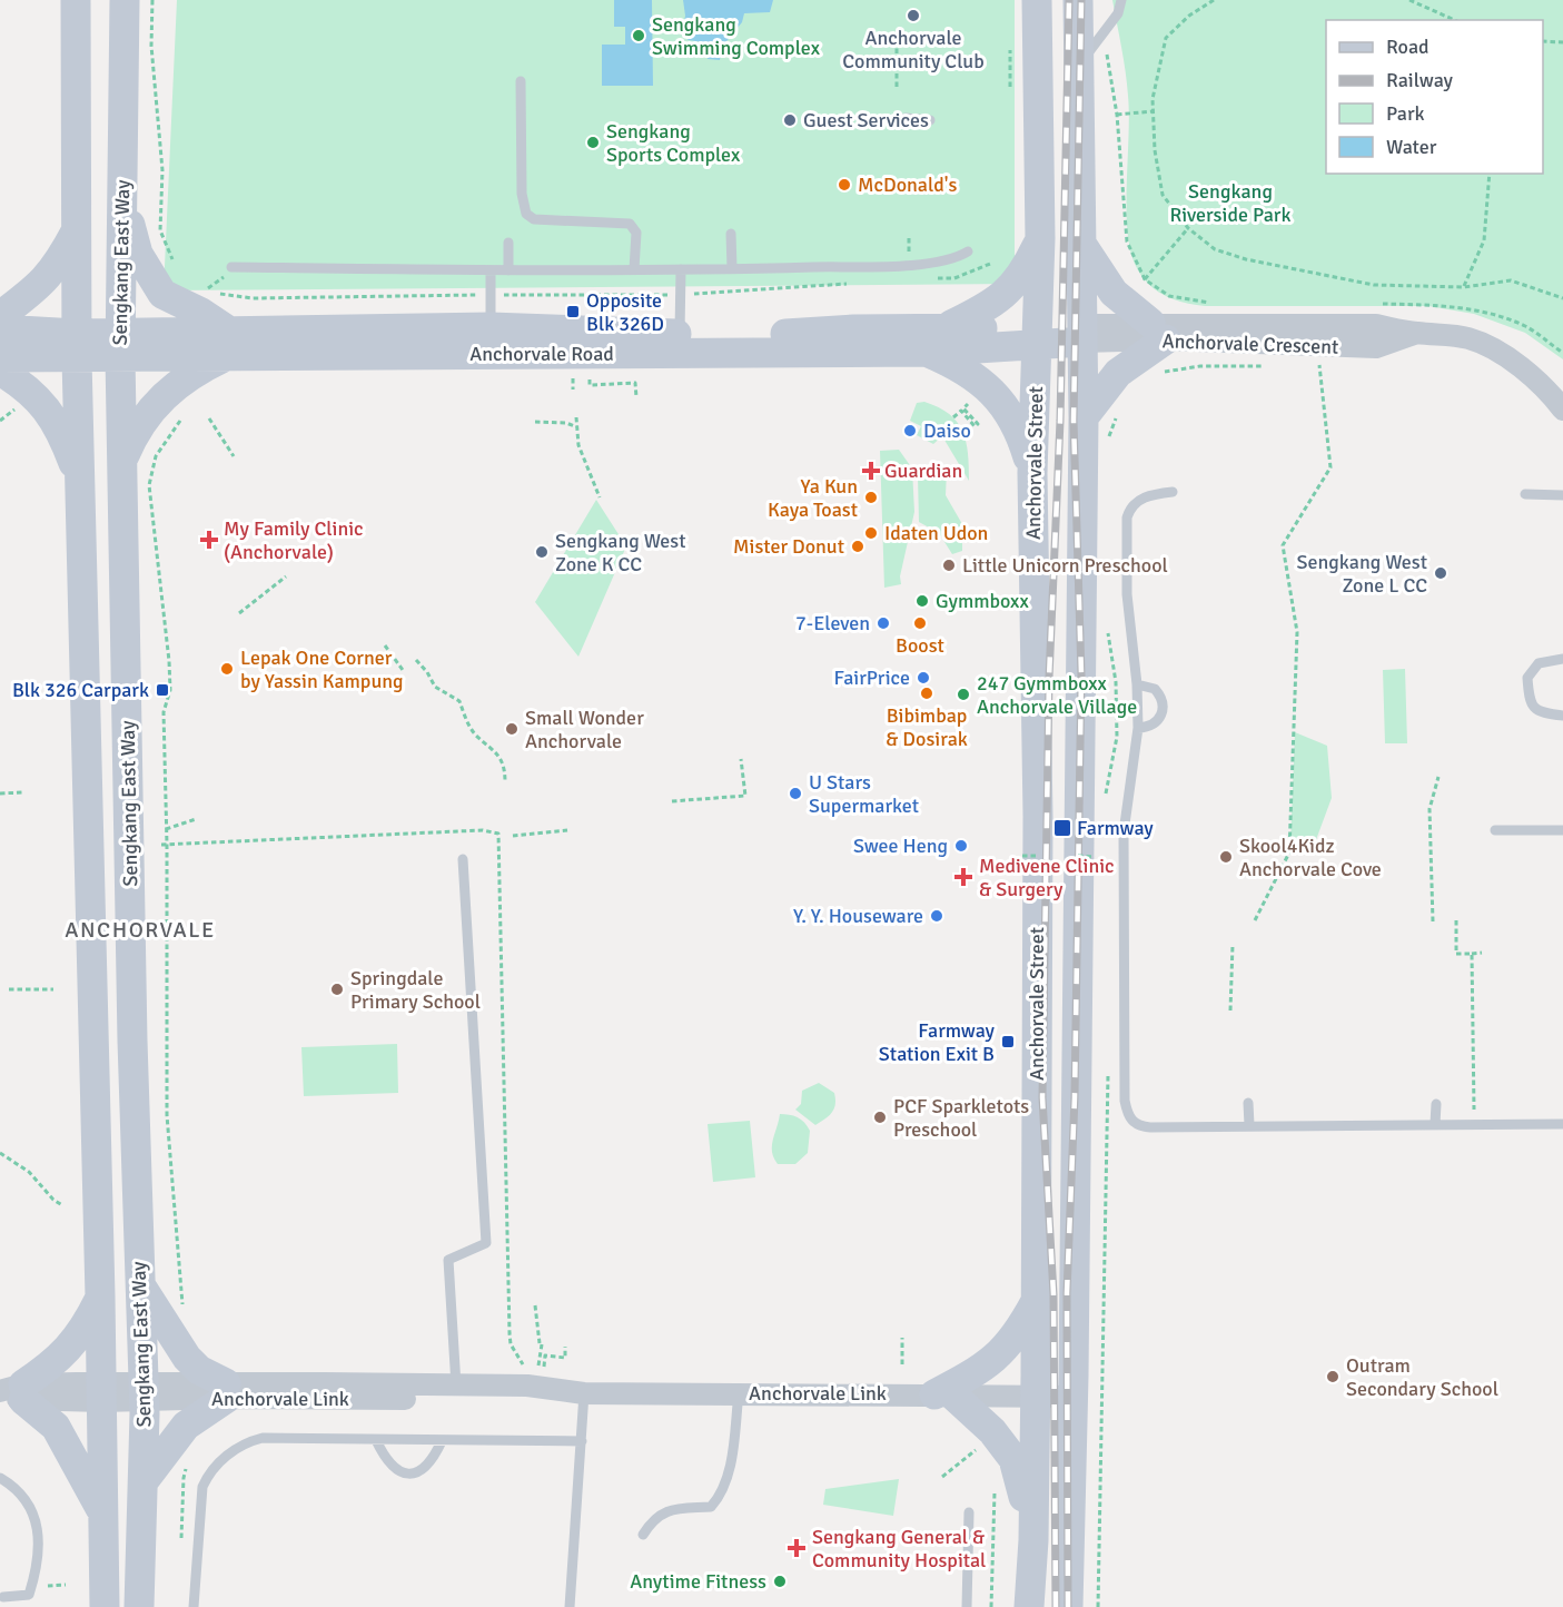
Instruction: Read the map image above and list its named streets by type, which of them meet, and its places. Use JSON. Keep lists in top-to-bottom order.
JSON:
{
  "streets": {
    "street": [
      "Sengkang East Way",
      "Anchorvale Crescent",
      "Anchorvale Road",
      "Anchorvale Street",
      "Anchorvale Link"
    ]
  },
  "crossings": [
    ["Sengkang East Way", "Anchorvale Road"],
    ["Sengkang East Way", "Anchorvale Link"],
    ["Anchorvale Crescent", "Anchorvale Road"],
    ["Anchorvale Crescent", "Anchorvale Street"],
    ["Anchorvale Road", "Anchorvale Street"],
    ["Anchorvale Street", "Anchorvale Link"]
  ],
  "districts": ["ANCHORVALE"],
  "parks": ["Sengkang Riverside Park"],
  "places": {
    "other": [
      "Anchorvale Community Club",
      "Sengkang Swimming Complex",
      "Guest Services",
      "Sengkang Sports Complex",
      "McDonald's",
      "Daiso",
      "Ya Kun Kaya Toast",
      "Idaten Udon",
      "Mister Donut",
      "Sengkang West Zone K CC",
      "Little Unicorn Preschool",
      "Sengkang West Zone L CC",
      "Gymmboxx",
      "7-Eleven",
      "Boost",
      "Lepak One Corner by Yassin Kampung",
      "FairPrice",
      "Bibimbap & Dosirak",
      "247 Gymmboxx Anchorvale Village",
      "Small Wonder Anchorvale",
      "U Stars Supermarket",
      "Swee Heng",
      "Skool4Kidz Anchorvale Cove",
      "Y. Y. Houseware",
      "Springdale Primary School",
      "PCF Sparkletots Preschool",
      "Outram Secondary School",
      "Anytime Fitness"
    ],
    "transit": [
      "Opposite Blk 326D",
      "Blk 326 Carpark",
      "Farmway",
      "Farmway Station Exit B"
    ],
    "health": [
      "Guardian",
      "My Family Clinic (Anchorvale)",
      "Medivene Clinic & Surgery",
      "Sengkang General & Community Hospital"
    ]
  },
  "legend": [
    "Road",
    "Railway",
    "Park",
    "Water"
  ]
}
